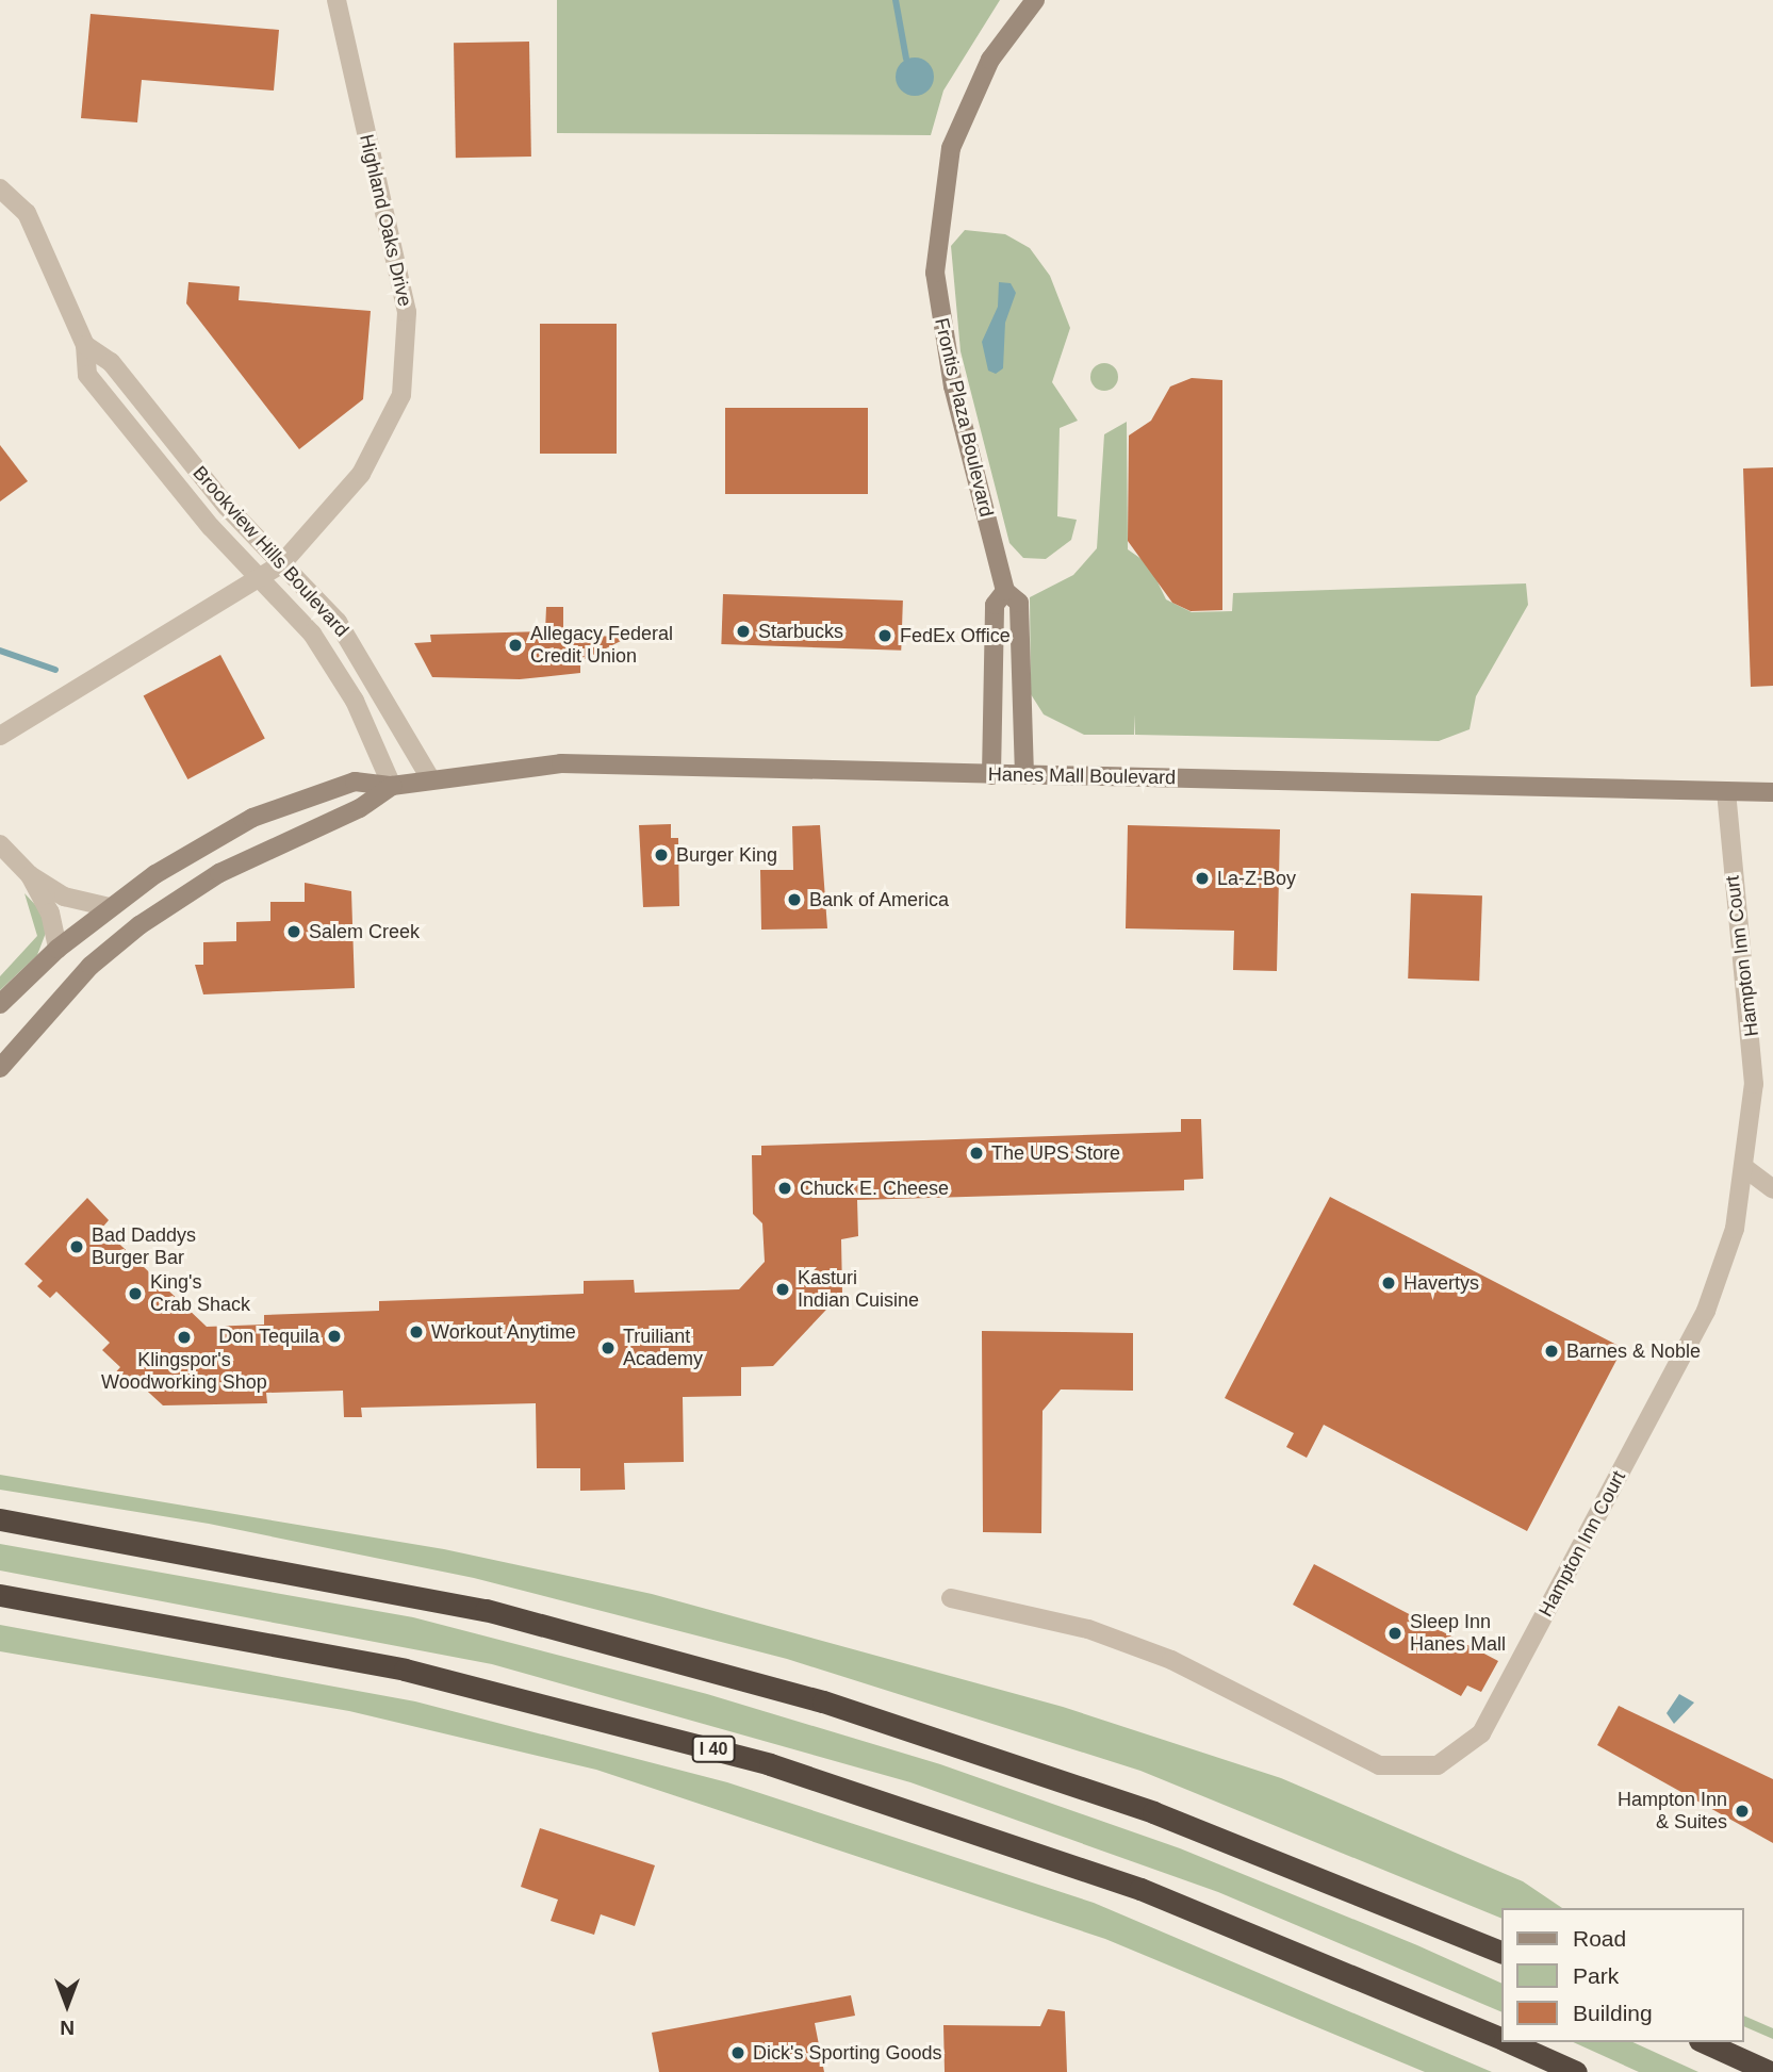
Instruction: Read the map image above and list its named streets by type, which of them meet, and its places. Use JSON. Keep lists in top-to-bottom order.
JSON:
{
  "streets": {
    "highway": ["I 40"],
    "main road": ["Frontis Plaza Boulevard", "Hanes Mall Boulevard"],
    "street": ["Highland Oaks Drive", "Brookview Hills Boulevard", "Hampton Inn Court"]
  },
  "crossings": [
    ["Highland Oaks Drive", "Brookview Hills Boulevard"],
    ["Frontis Plaza Boulevard", "Hanes Mall Boulevard"],
    ["Brookview Hills Boulevard", "Hanes Mall Boulevard"],
    ["Hanes Mall Boulevard", "Hampton Inn Court"]
  ],
  "places": [
    "Starbucks",
    "FedEx Office",
    "Allegacy Federal Credit Union",
    "Burger King",
    "La-Z-Boy",
    "Bank of America",
    "Salem Creek",
    "The UPS Store",
    "Chuck E. Cheese",
    "Bad Daddys Burger Bar",
    "Havertys",
    "Kasturi Indian Cuisine",
    "King's Crab Shack",
    "Workout Anytime",
    "Don Tequila",
    "Klingspor's Woodworking Shop",
    "Truiliant Academy",
    "Barnes & Noble",
    "Sleep Inn Hanes Mall",
    "Hampton Inn & Suites",
    "Dick's Sporting Goods"
  ],
  "legend": ["Road", "Park", "Building"],
  "north": "bottom"
}
